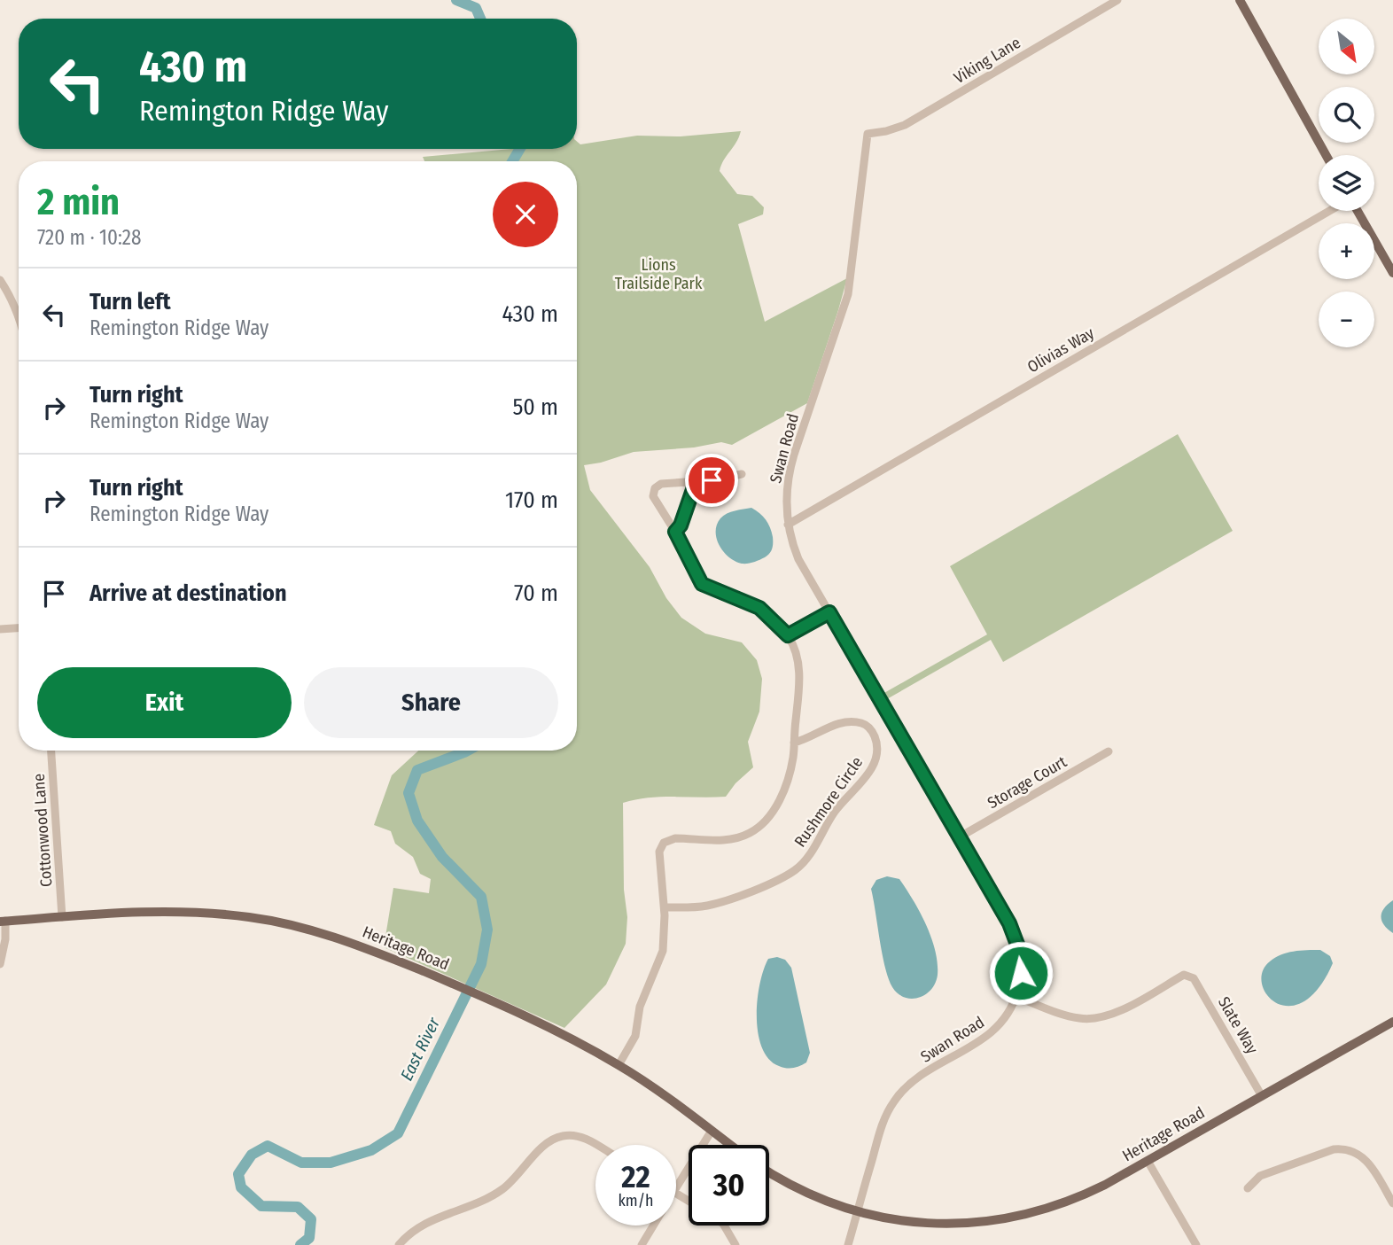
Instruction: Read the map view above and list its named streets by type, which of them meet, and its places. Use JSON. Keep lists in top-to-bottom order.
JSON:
{
  "streets": {
    "main road": ["Heritage Road"],
    "street": [
      "Viking Lane",
      "Olivias Way",
      "Swan Road",
      "Storage Court",
      "Rushmore Circle",
      "Cottonwood Lane",
      "Slate Way"
    ]
  },
  "crossings": [
    ["Viking Lane", "Swan Road"],
    ["Olivias Way", "Swan Road"],
    ["Swan Road", "Storage Court"],
    ["Swan Road", "Heritage Road"],
    ["Swan Road", "Slate Way"],
    ["Cottonwood Lane", "Heritage Road"],
    ["Heritage Road", "Slate Way"]
  ],
  "water": ["East River"],
  "parks": ["Lions Trailside Park"],
  "north": "bottom right",
  "page": {
    "map_buttons": ["+", "−"],
    "turn": ["430 m", "Remington Ridge Way"],
    "heading": ["2 min", "720 m · 10:28"],
    "list": [
      {
        "name": "Turn left",
        "note": "Remington Ridge Way",
        "value": "430 m"
      },
      {
        "name": "Turn right",
        "note": "Remington Ridge Way",
        "value": "50 m"
      },
      {
        "name": "Turn right",
        "note": "Remington Ridge Way",
        "value": "170 m"
      },
      {
        "name": "Arrive at destination",
        "value": "70 m"
      }
    ],
    "buttons": ["Exit", "Share"],
    "speed": "22 km/h",
    "limit": "30"
  }
}
